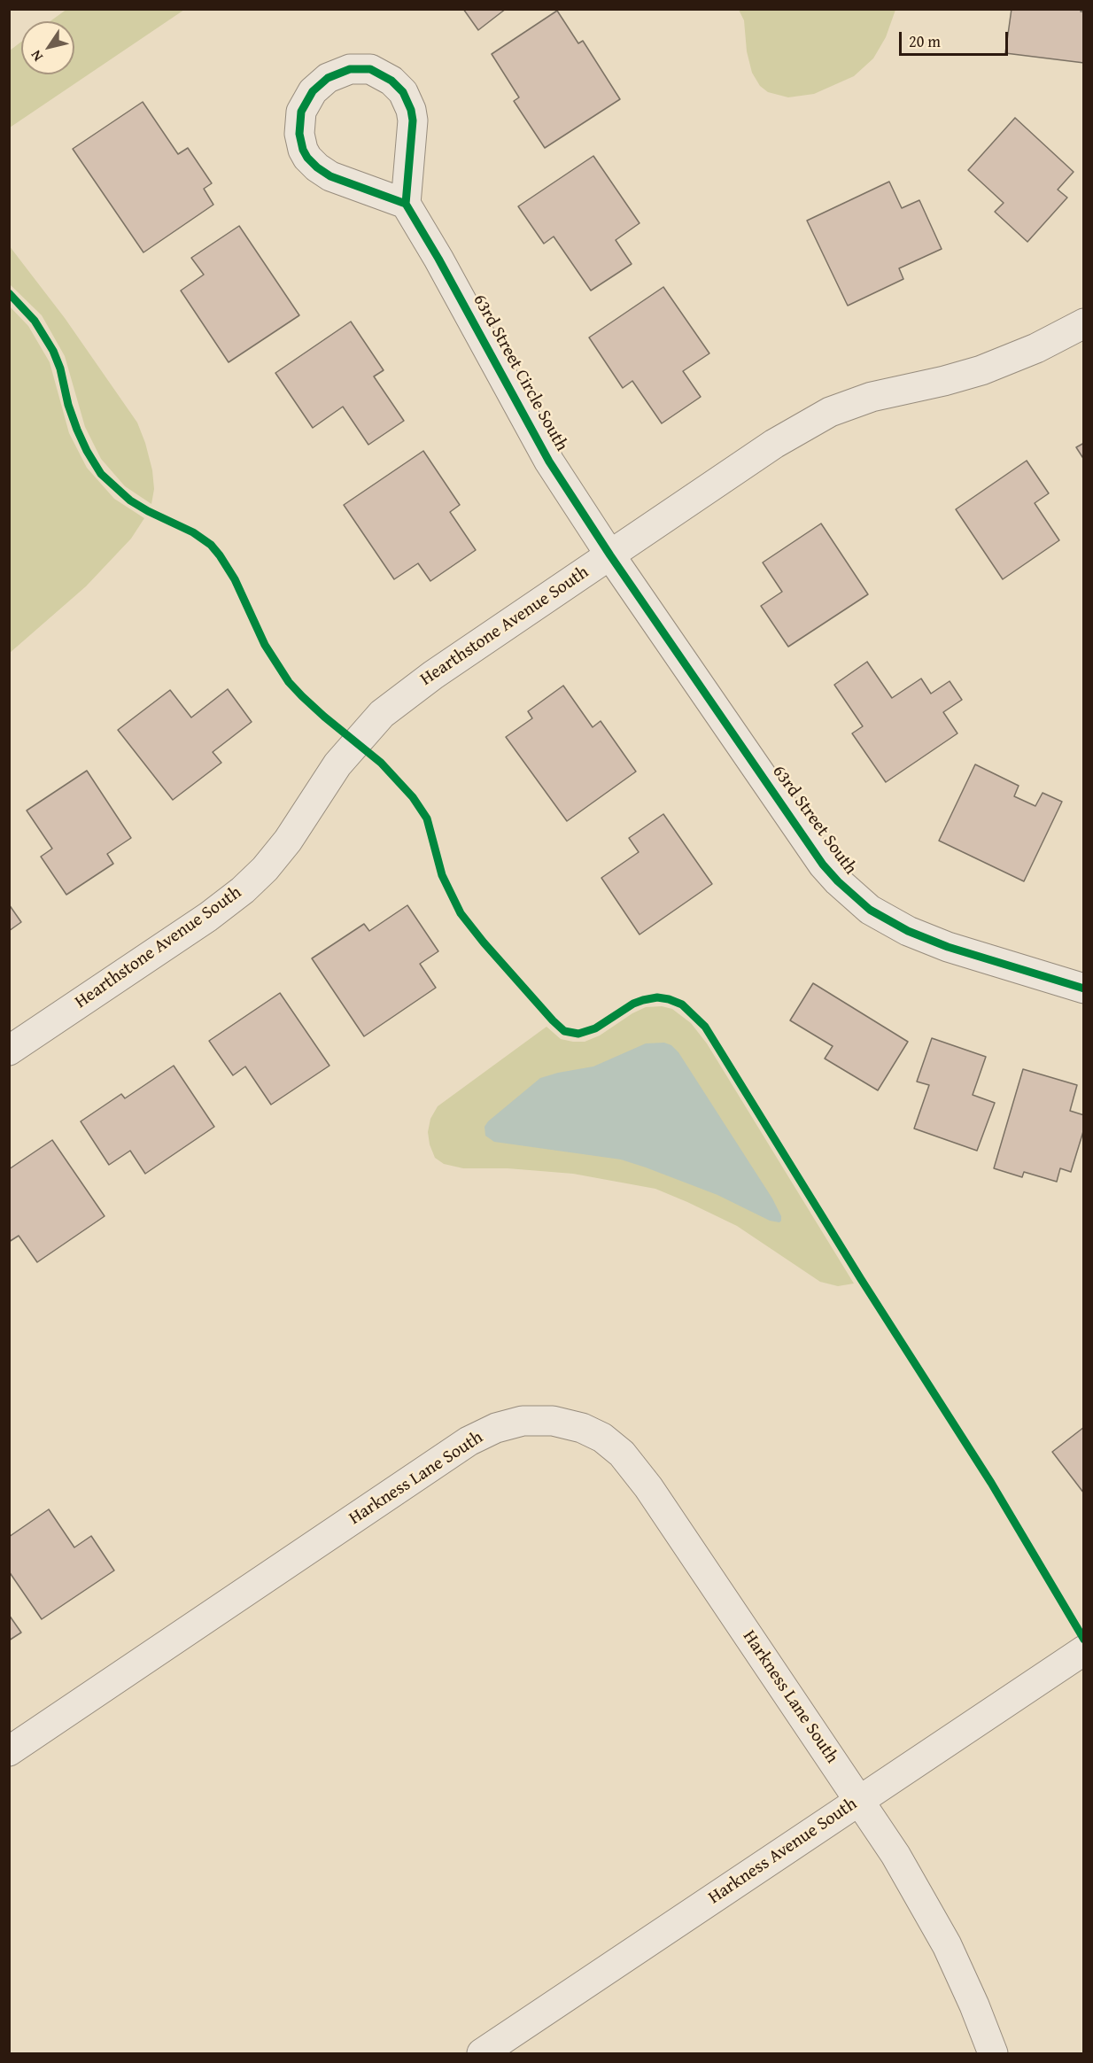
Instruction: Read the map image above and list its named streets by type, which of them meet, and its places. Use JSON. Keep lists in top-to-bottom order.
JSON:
{
  "streets": {
    "street": [
      "63rd Street Circle South",
      "Hearthstone Avenue South",
      "63rd Street South",
      "Harkness Lane South",
      "Harkness Avenue South"
    ]
  },
  "crossings": [
    ["63rd Street Circle South", "Hearthstone Avenue South"],
    ["63rd Street Circle South", "63rd Street South"],
    ["Hearthstone Avenue South", "63rd Street South"],
    ["Harkness Lane South", "Harkness Avenue South"]
  ],
  "scale_bar": "20 m",
  "north": "bottom left"
}
